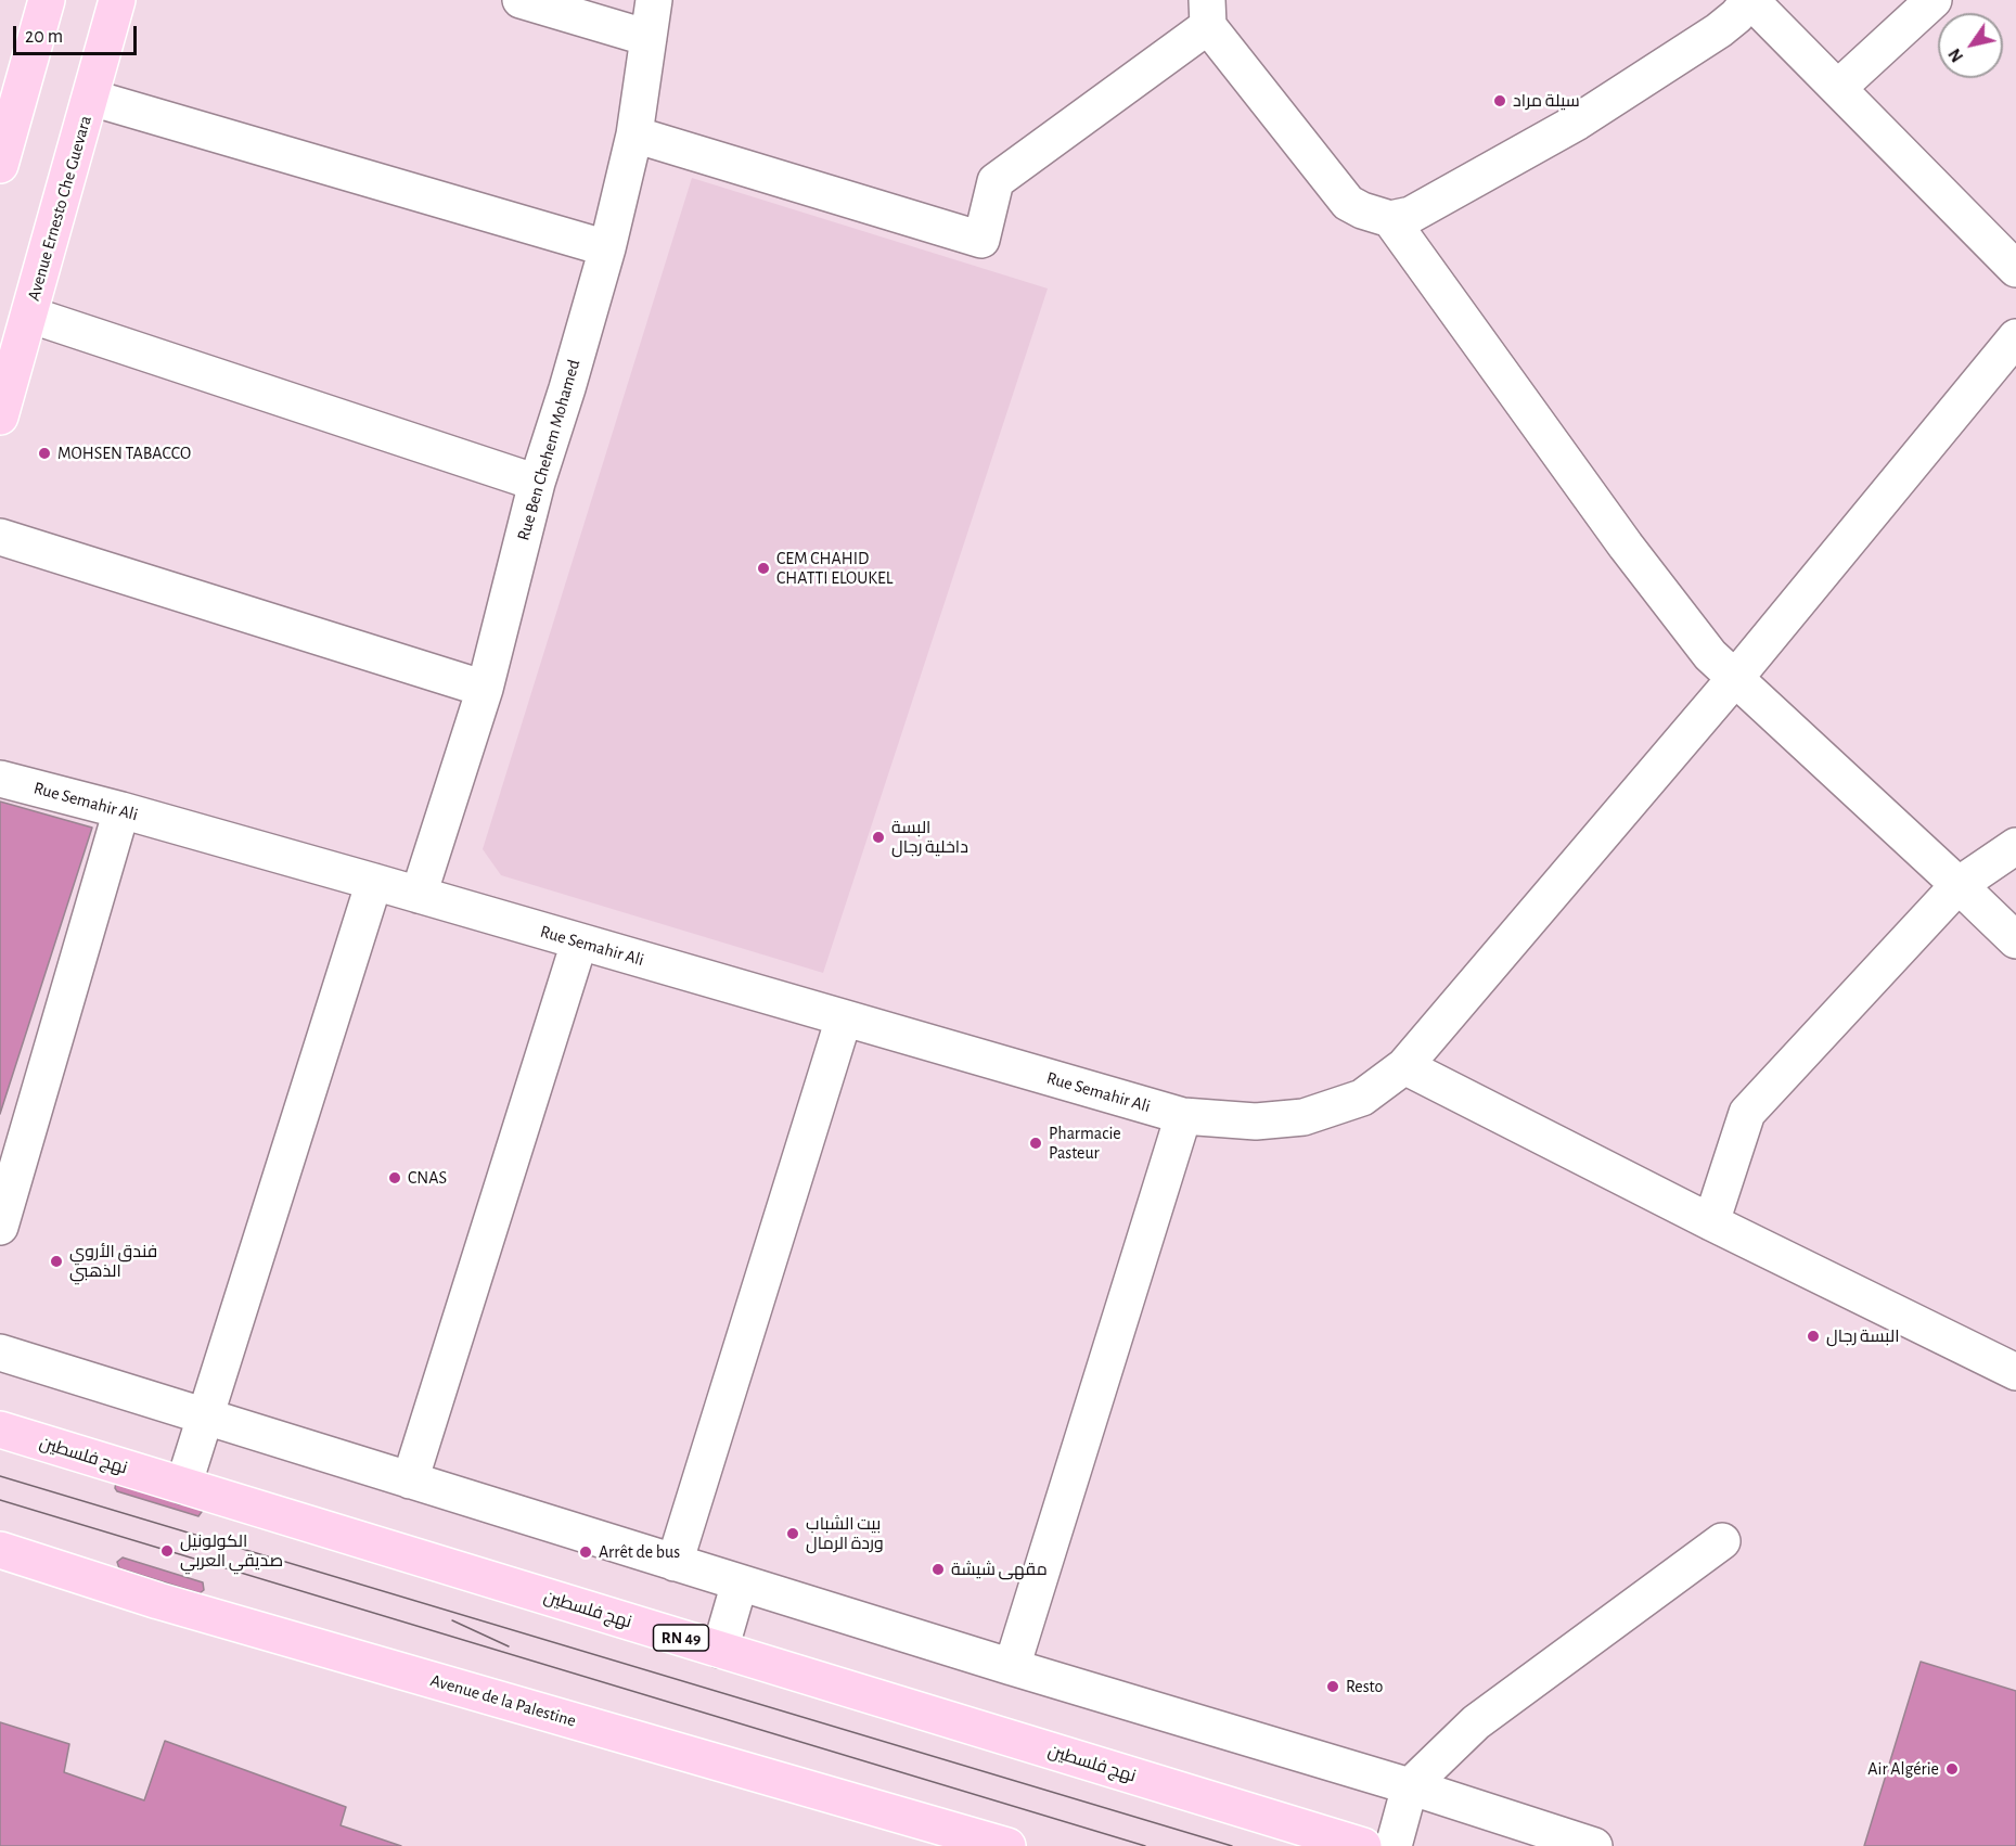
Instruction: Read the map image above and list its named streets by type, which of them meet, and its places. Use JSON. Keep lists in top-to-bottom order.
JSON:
{
  "streets": {
    "main road": [
      "Avenue Ernesto Che Guevara",
      "نهج فلسطين",
      "RN 49",
      "Avenue de la Palestine"
    ],
    "street": ["Rue Ben Chehem Mohamed", "Rue Semahir Ali"]
  },
  "crossings": [
    ["Rue Ben Chehem Mohamed", "Rue Semahir Ali"]
  ],
  "places": [
    "سيلة مراد",
    "MOHSEN TABACCO",
    "CEM CHAHID CHATTI ELOUKEL",
    "البسة داخلية رجال",
    "Pharmacie Pasteur",
    "CNAS",
    "فندق الأروي الذهبي",
    "البسة رجال",
    "بيت الشباب وردة الرمال",
    "الكولونيل صديقي العربي",
    "Arrêt de bus",
    "مقهى شيشة",
    "Resto",
    "Air Algérie"
  ],
  "scale_bar": "20 m",
  "north": "bottom left"
}
